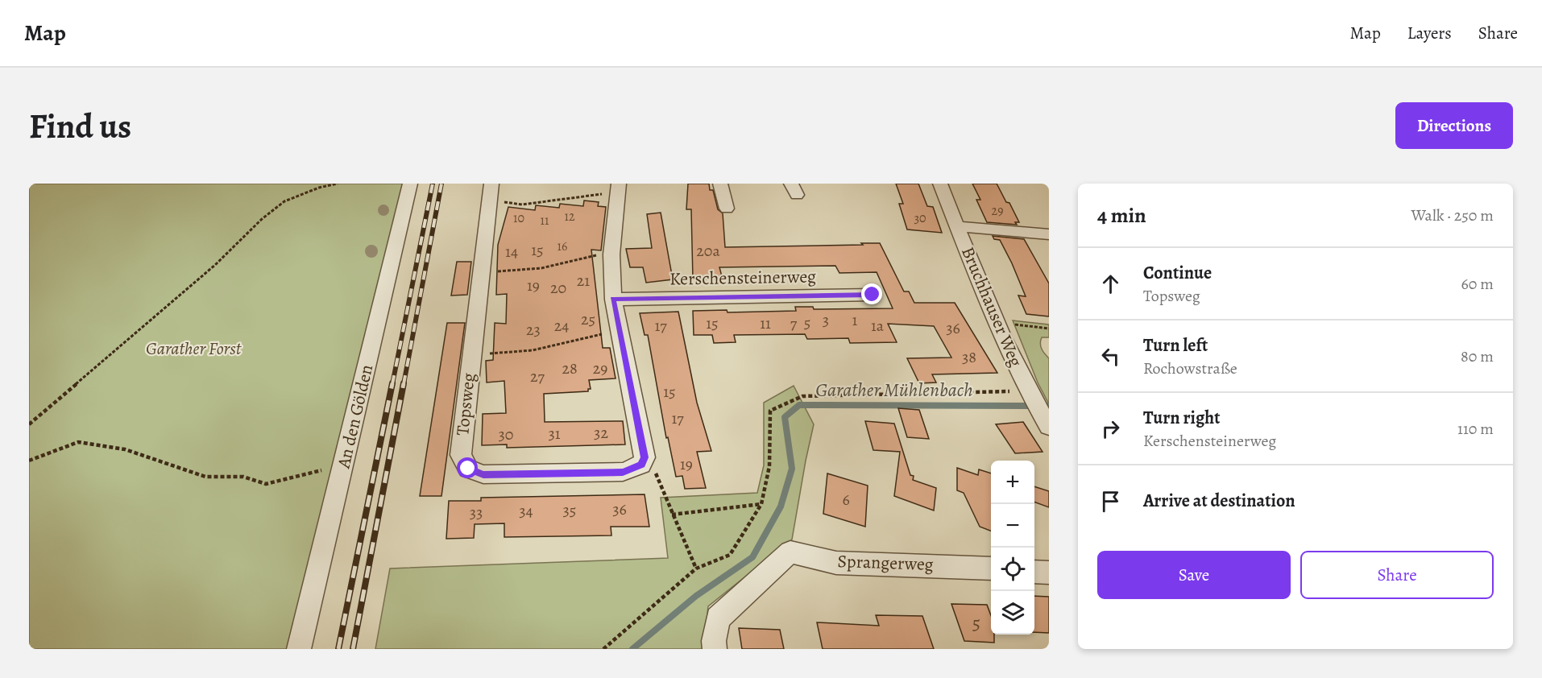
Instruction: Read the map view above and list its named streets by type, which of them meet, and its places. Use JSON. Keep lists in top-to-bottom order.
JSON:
{
  "streets": {
    "street": [
      "Kerschensteinerweg",
      "Bruchhauser Weg",
      "Topsweg",
      "An den Gölden",
      "Sprangerweg"
    ]
  },
  "water": ["Garather Mühlenbach"],
  "parks": ["Garather Forst"],
  "house_numbers": [
    "29",
    "12",
    "10",
    "30",
    "11",
    "16",
    "15",
    "20a",
    "14",
    "21",
    "19",
    "20",
    "25",
    "3",
    "1",
    "5",
    "15",
    "11",
    "7",
    "24",
    "17",
    "1a",
    "36",
    "23",
    "38",
    "28",
    "29",
    "27",
    "15",
    "17",
    "32",
    "31",
    "30",
    "19",
    "6",
    "36",
    "35",
    "34",
    "33",
    "5"
  ],
  "page": {
    "header": "Map",
    "nav": ["Map", "Layers", "Share"],
    "buttons": [
      "Directions",
      ["Save", "Share"]
    ],
    "title": "Find us",
    "heading": ["4 min", "Walk · 250 m"],
    "list": [
      ["Continue", "Topsweg", "60 m"],
      ["Turn left", "Rochowstraße", "80 m"],
      ["Turn right", "Kerschensteinerweg", "110 m"],
      "Arrive at destination"
    ],
    "map_buttons": ["+", "−"]
  }
}
